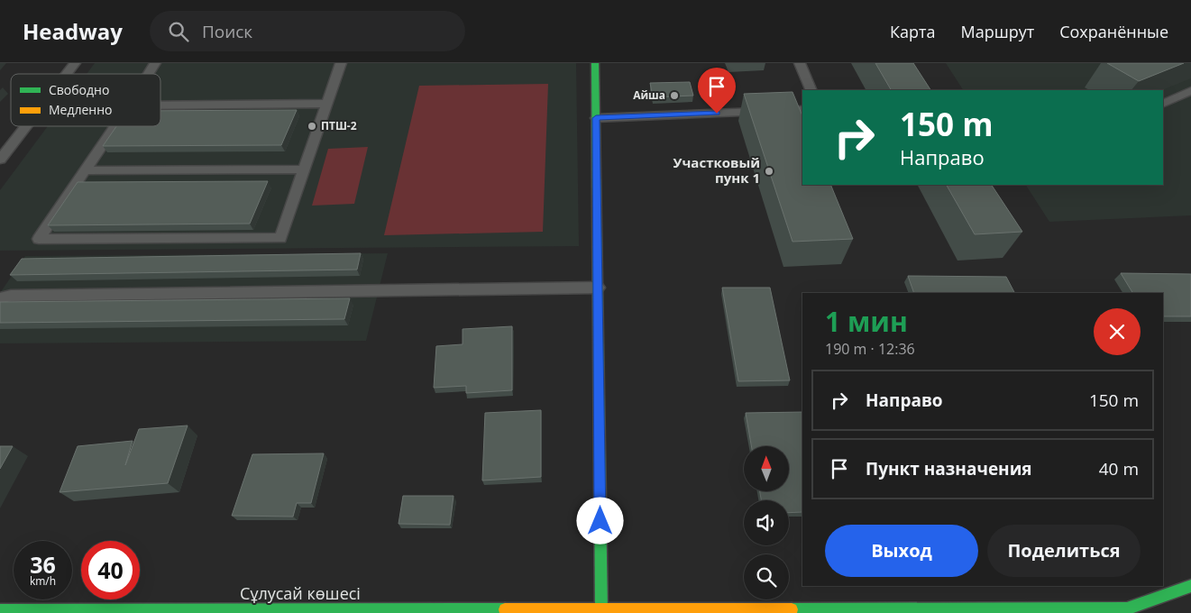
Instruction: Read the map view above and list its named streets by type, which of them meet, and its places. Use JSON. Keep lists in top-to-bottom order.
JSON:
{
  "streets": {
    "street": ["Сұлусай көшесі"]
  },
  "places": ["Айша", "ПТШ-2", "Участковый пунк 1"],
  "legend": ["Свободно", "Медленно"],
  "north": "top",
  "page": {
    "header": "Headway",
    "search": "Поиск",
    "nav": ["Карта", "Маршрут", "Сохранённые"],
    "turn": ["150 m", "Направо"],
    "heading": ["1 мин", "190 m · 12:36"],
    "list": [
      {
        "name": "Направо",
        "value": "150 m"
      },
      {
        "name": "Пункт назначения",
        "value": "40 m"
      }
    ],
    "buttons": ["Выход", "Поделиться"],
    "speed": "36 km/h",
    "limit": "40"
  }
}
